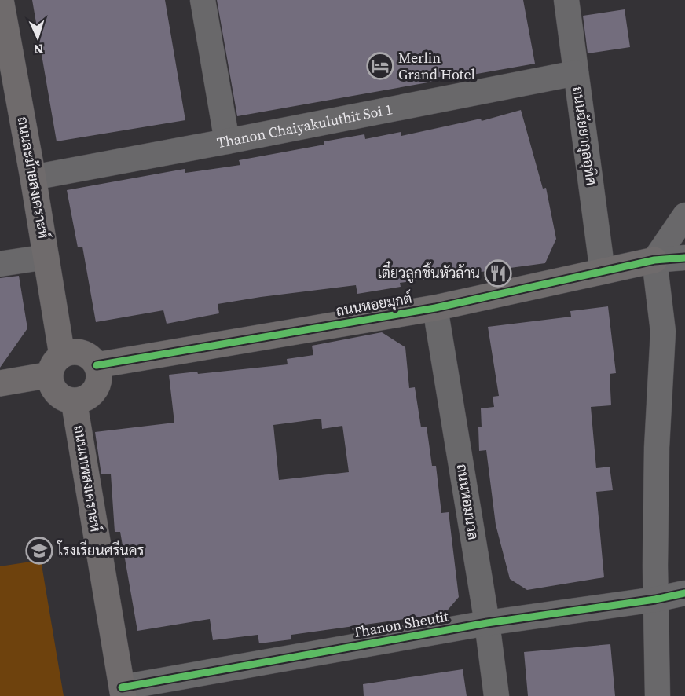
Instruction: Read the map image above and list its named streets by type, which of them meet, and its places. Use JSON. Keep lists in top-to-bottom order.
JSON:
{
  "streets": {
    "street": [
      "Thanon Chaiyakuluthit Soi 1",
      "ถนนฉัยยากุลอุทิศ",
      "ถนนละม้ายสงเคราะห์",
      "ถนนหอยมุกต์",
      "ถนนเทพสงเคราะห์",
      "ถนนหอมนวล",
      "Thanon Sheutit"
    ]
  },
  "crossings": [
    ["Thanon Chaiyakuluthit Soi 1", "ถนนฉัยยากุลอุทิศ"],
    ["Thanon Chaiyakuluthit Soi 1", "ถนนละม้ายสงเคราะห์"],
    ["ถนนฉัยยากุลอุทิศ", "ถนนหอยมุกต์"],
    ["ถนนละม้ายสงเคราะห์", "ถนนหอยมุกต์"],
    ["ถนนละม้ายสงเคราะห์", "ถนนเทพสงเคราะห์"],
    ["ถนนหอยมุกต์", "ถนนเทพสงเคราะห์"],
    ["ถนนหอยมุกต์", "ถนนหอมนวล"],
    ["ถนนเทพสงเคราะห์", "Thanon Sheutit"],
    ["ถนนหอมนวล", "Thanon Sheutit"]
  ],
  "places": {
    "hotel": ["Merlin Grand Hotel"],
    "restaurant": ["เตี๋ยวลูกชิ้นหัวล้าน"],
    "school or university": ["โรงเรียนศรีนคร"]
  },
  "north": "bottom"
}
